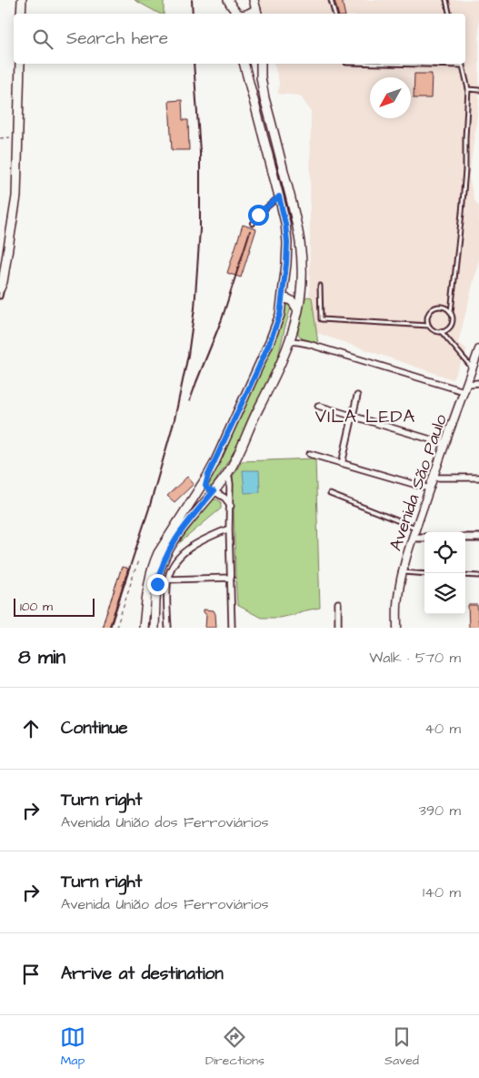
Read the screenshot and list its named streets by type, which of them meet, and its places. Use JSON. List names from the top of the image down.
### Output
{
  "streets": {
    "main road": ["Avenida São Paulo"]
  },
  "districts": ["VILA LEDA"],
  "scale_bar": "100 m",
  "north": "bottom left",
  "page": {
    "search": "Search here",
    "scale": "100 m",
    "heading": ["8 min", "Walk · 570 m"],
    "list": [
      ["Continue", "40 m"],
      ["Turn right", "Avenida União dos Ferroviários", "390 m"],
      ["Turn right", "Avenida União dos Ferroviários", "140 m"],
      "Arrive at destination"
    ],
    "nav": ["Map", "Directions", "Saved"]
  }
}
